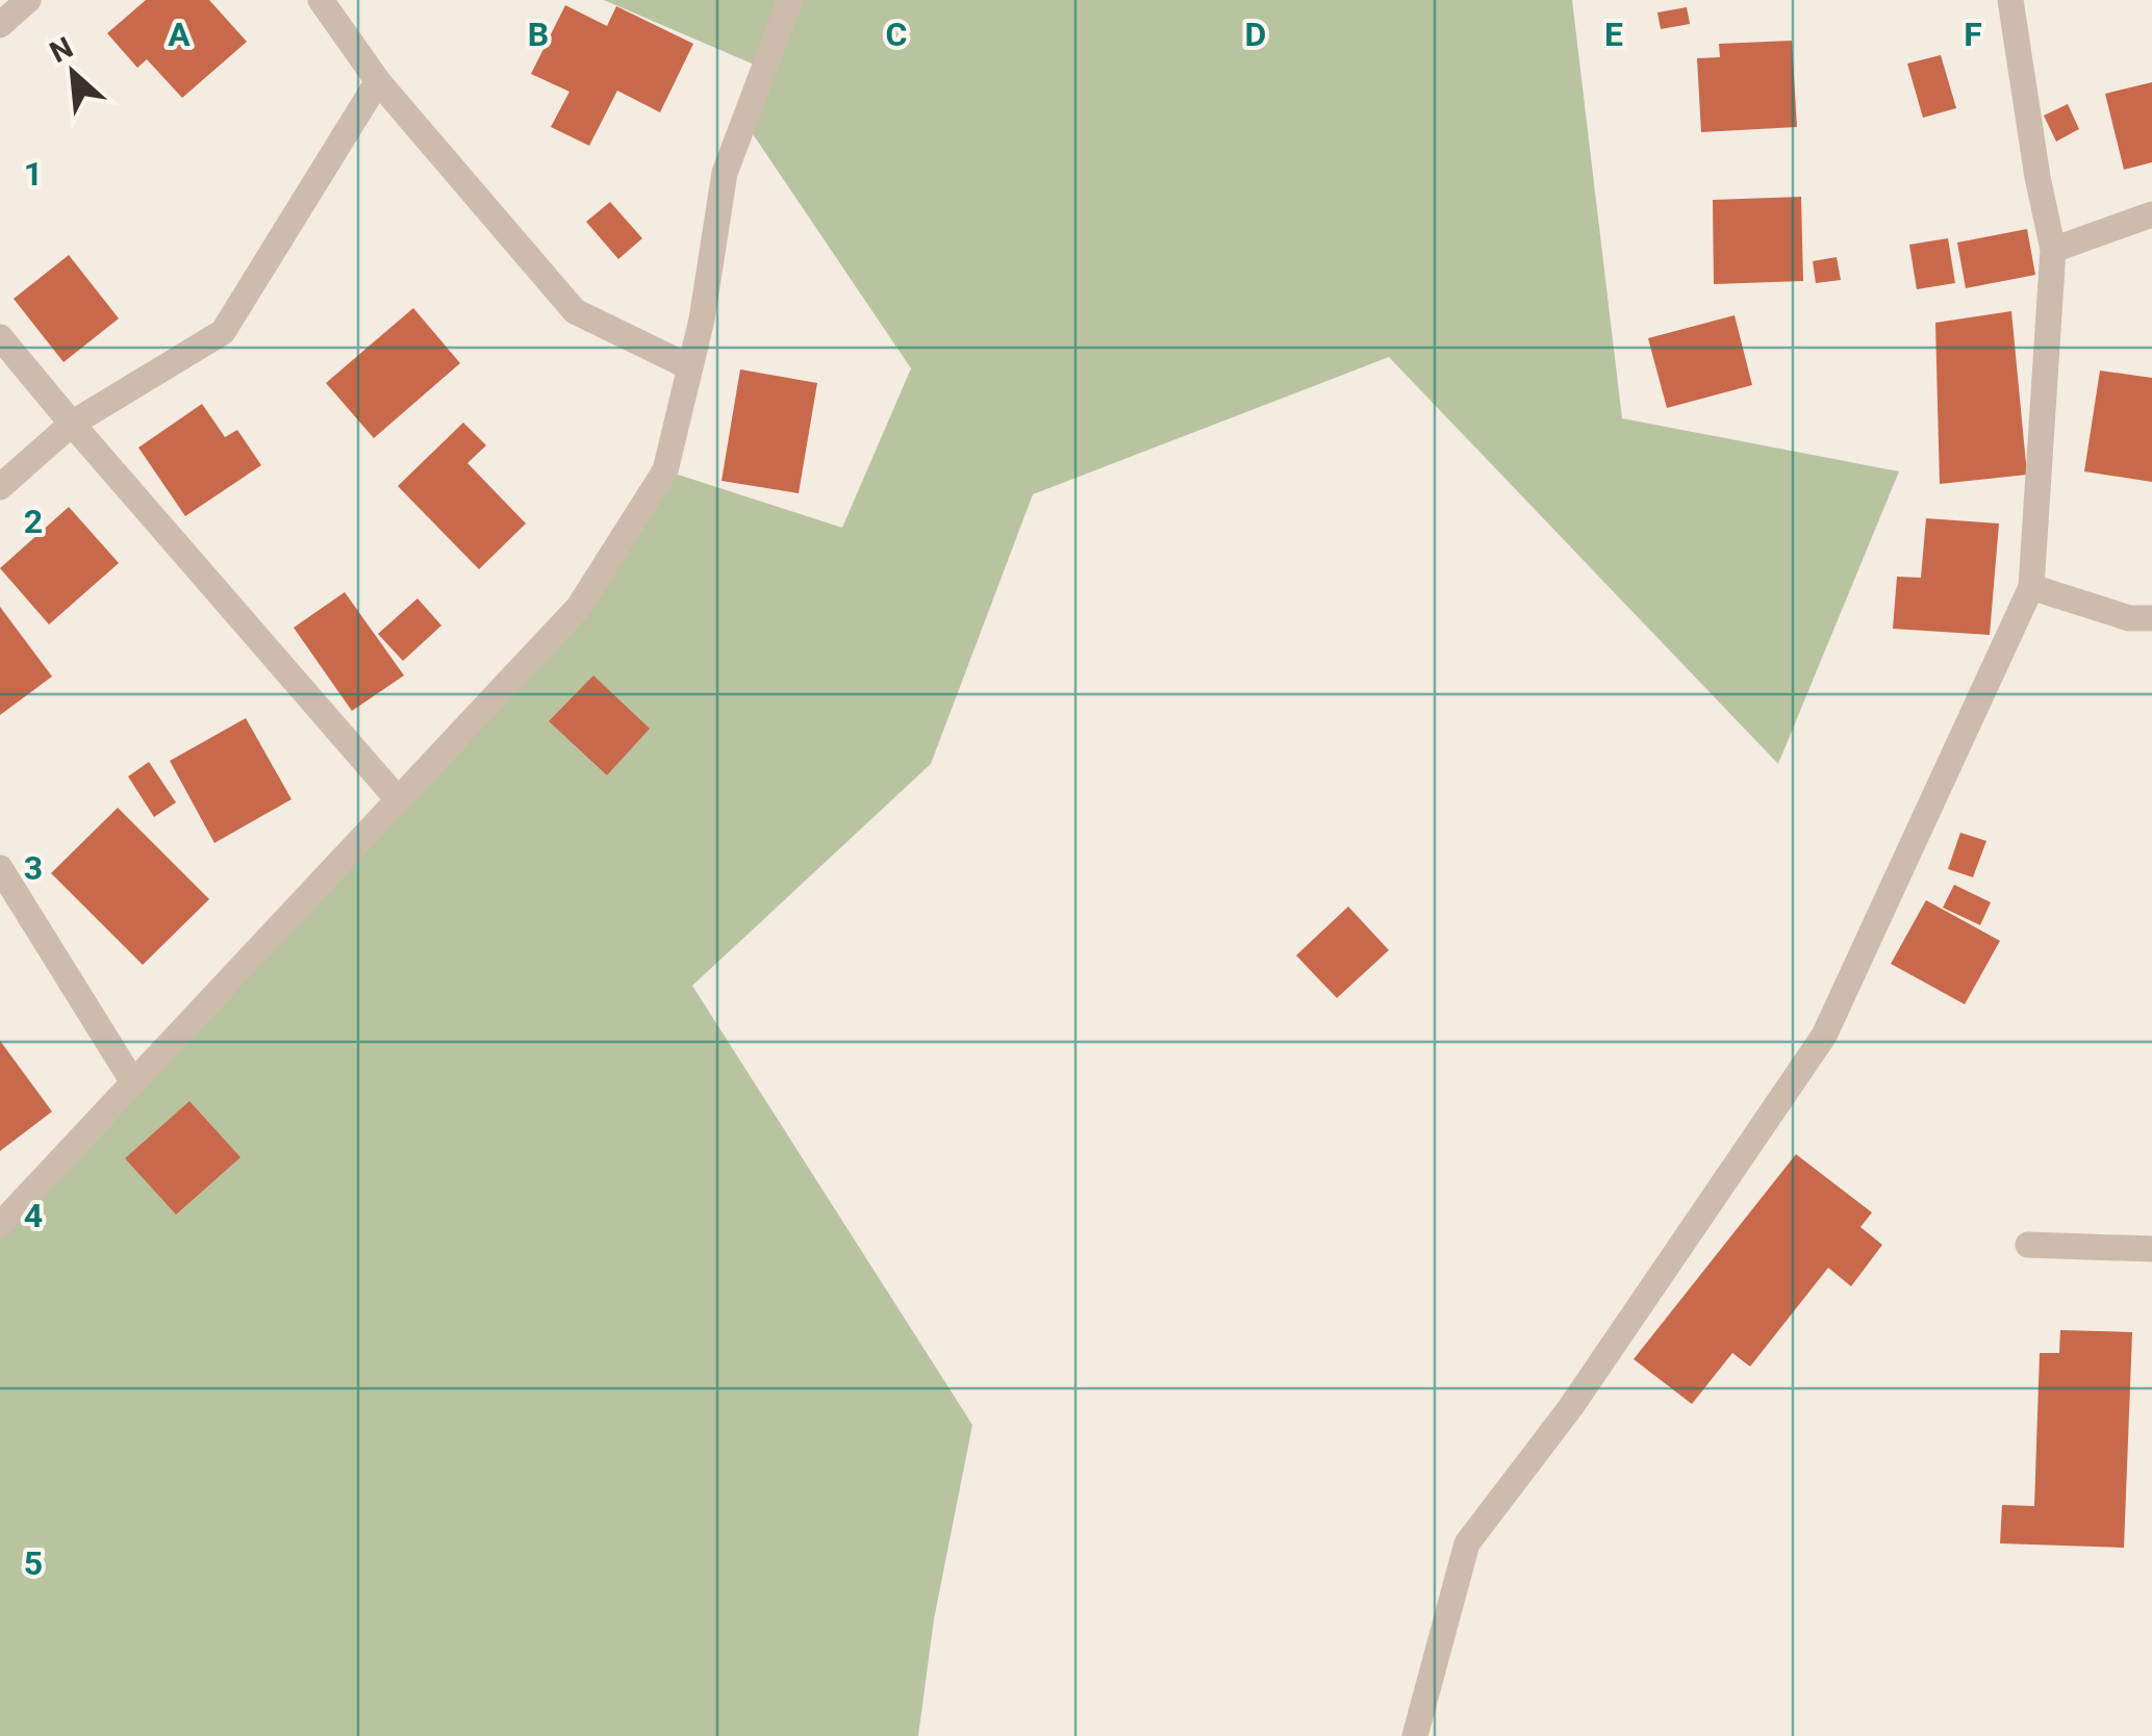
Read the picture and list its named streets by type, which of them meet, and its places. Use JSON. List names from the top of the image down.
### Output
{
  "north": "top left",
  "grid": {
    "columns": [
      "A",
      "B",
      "C",
      "D",
      "E",
      "F"
    ],
    "rows": [
      "1",
      "2",
      "3",
      "4",
      "5"
    ]
  }
}
